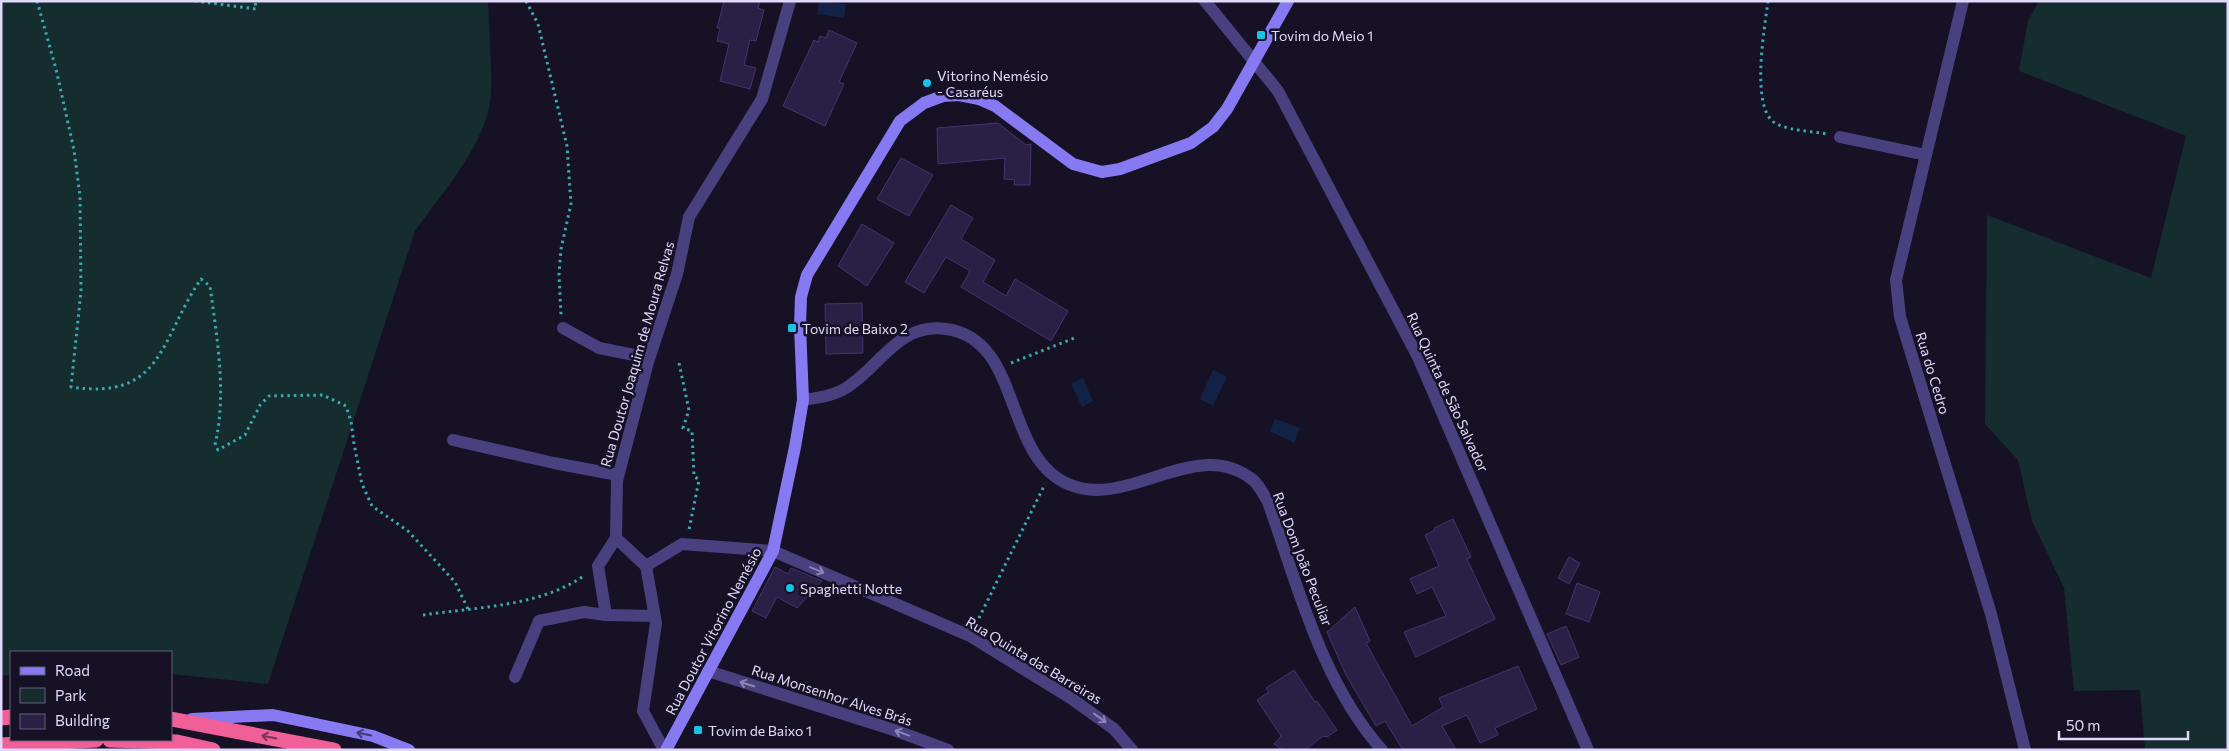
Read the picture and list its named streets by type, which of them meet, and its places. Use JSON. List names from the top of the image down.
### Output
{
  "streets": {
    "street": [
      "Rua Doutor Joaquim de Moura Relvas",
      "Rua do Cedro",
      "Rua Quinta de São Salvador",
      "Rua Dom João Peculiar",
      "Rua Doutor Vitorino Nemésio",
      "Rua Quinta das Barreiras",
      "Rua Monsenhor Alves Brás"
    ]
  },
  "crossings": [
    ["Rua Quinta de São Salvador", "Rua Doutor Vitorino Nemésio"],
    ["Rua Dom João Peculiar", "Rua Doutor Vitorino Nemésio"],
    ["Rua Doutor Vitorino Nemésio", "Rua Quinta das Barreiras"],
    ["Rua Doutor Vitorino Nemésio", "Rua Monsenhor Alves Brás"]
  ],
  "one_way": ["Rua Quinta das Barreiras", "Rua Monsenhor Alves Brás"],
  "places": {
    "transit": ["Tovim do Meio 1", "Tovim de Baixo 2", "Tovim de Baixo 1"],
    "other": ["Vitorino Nemésio - Casaréus", "Spaghetti Notte"]
  },
  "legend": ["Road", "Park", "Building"],
  "scale_bar": "50 m"
}
